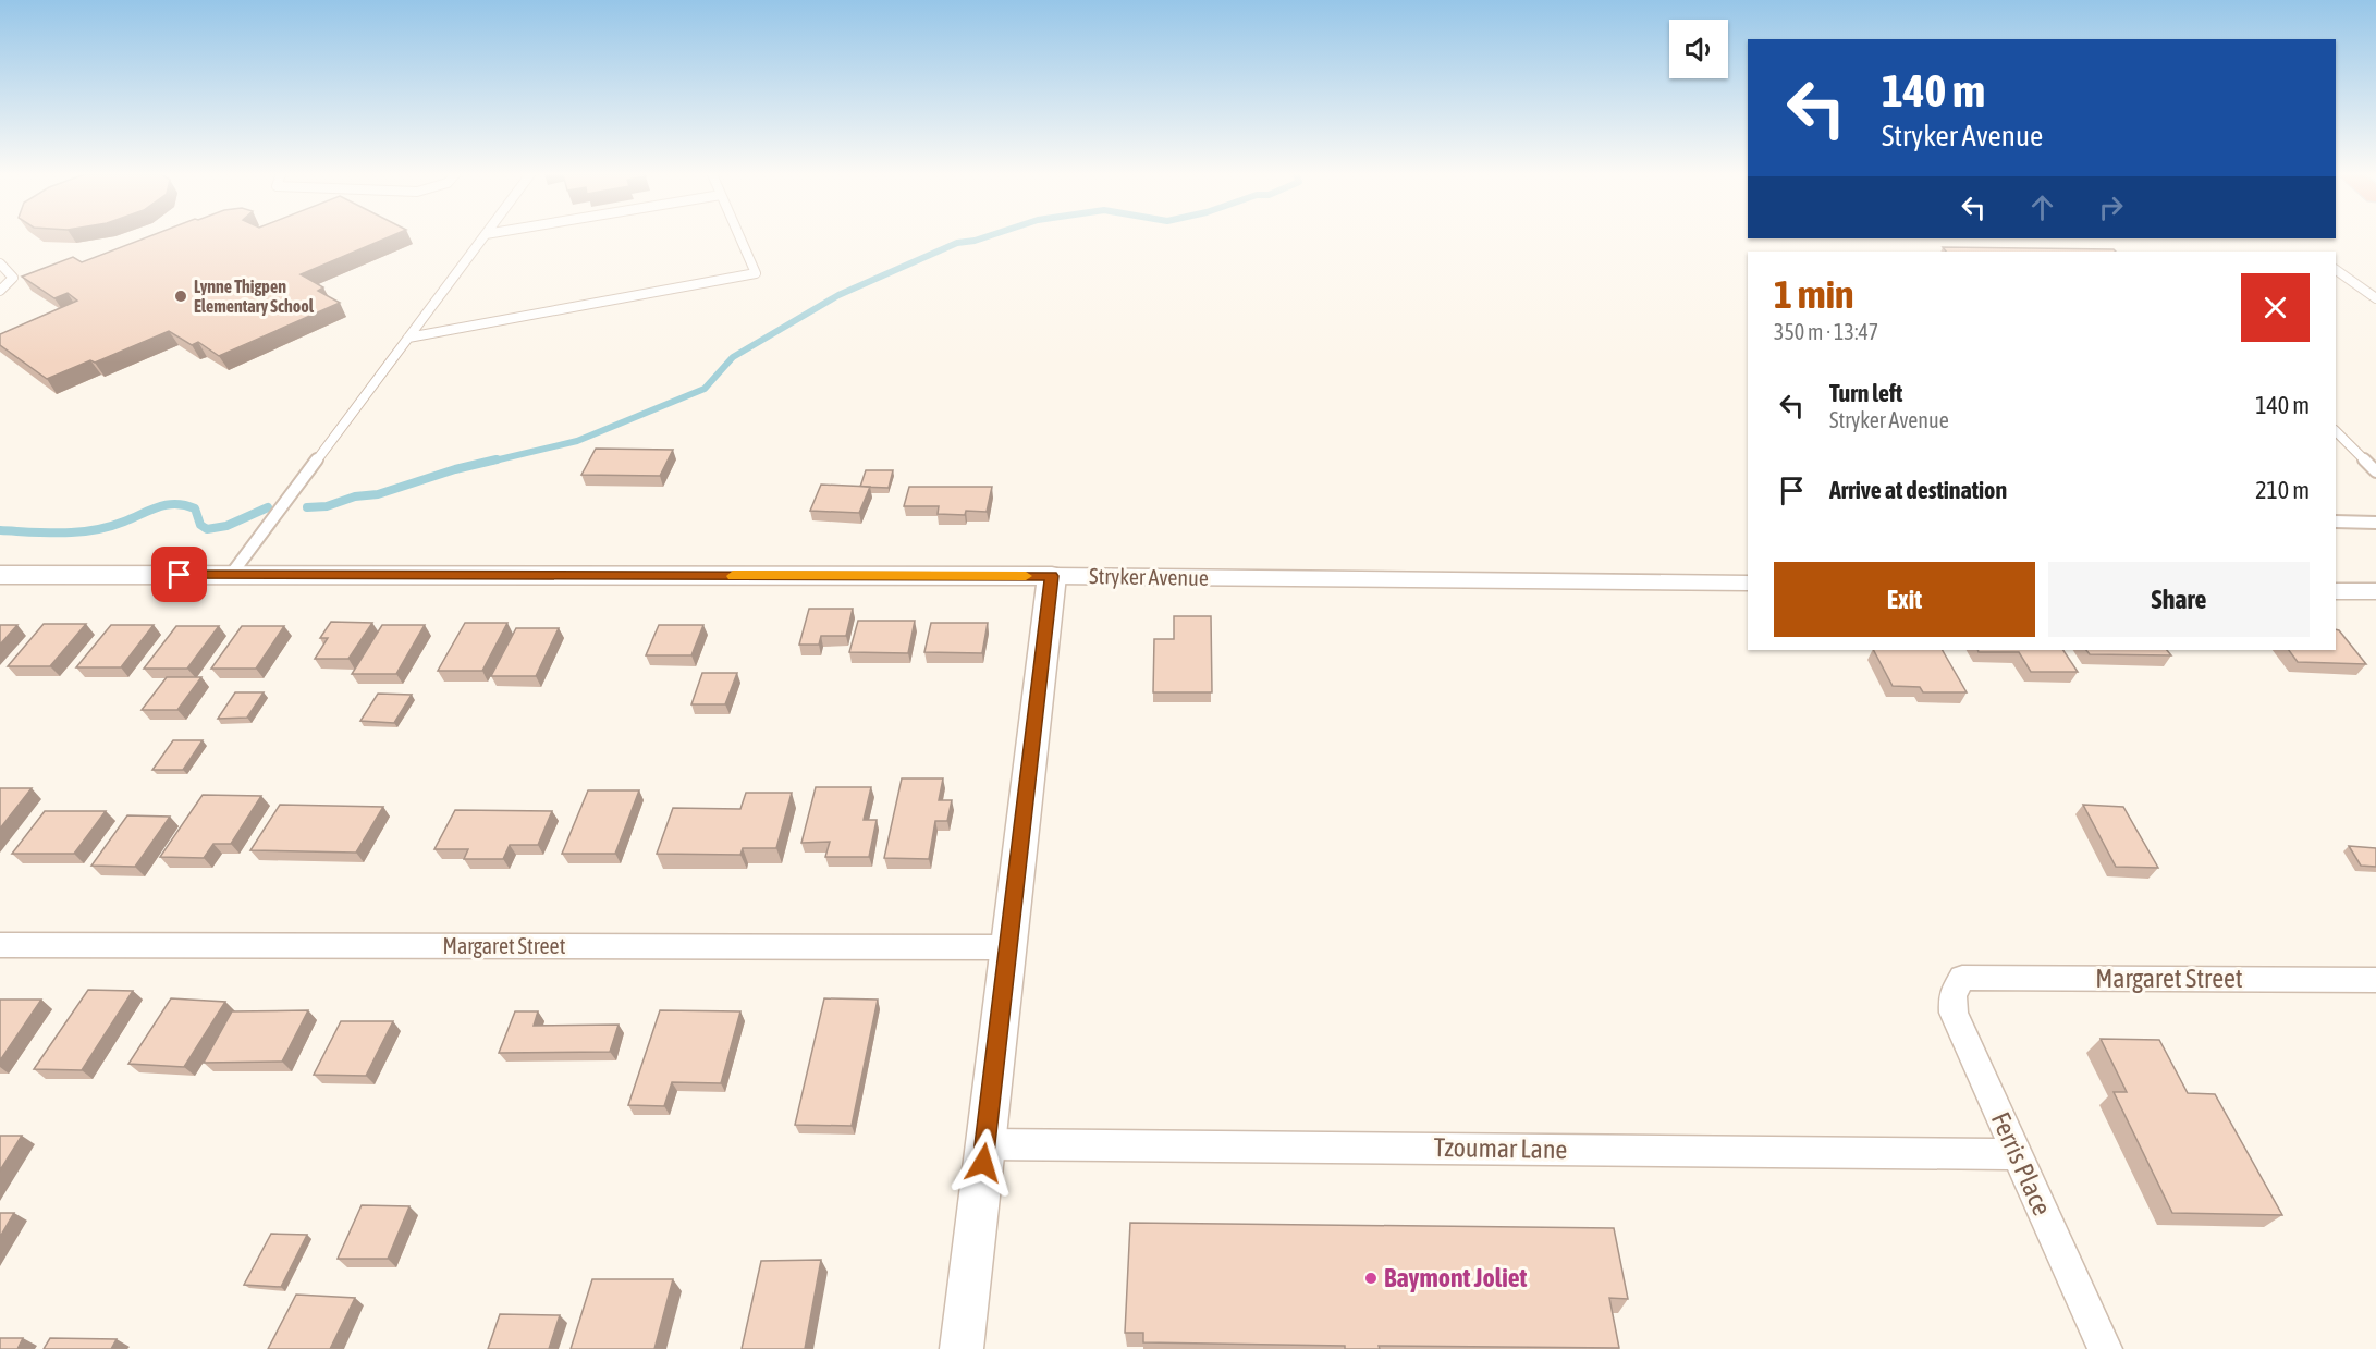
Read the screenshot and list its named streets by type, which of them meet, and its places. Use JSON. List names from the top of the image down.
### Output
{
  "streets": {
    "street": [
      "Stryker Avenue",
      "Margaret Street",
      "Tzoumar Lane",
      "Ferris Place"
    ]
  },
  "crossings": [
    ["Margaret Street", "Ferris Place"],
    ["Tzoumar Lane", "Ferris Place"]
  ],
  "places": ["Lynne Thigpen Elementary School", "Baymont Joliet"],
  "page": {
    "turn": ["140 m", "Stryker Avenue"],
    "heading": ["1 min", "350 m · 13:47"],
    "list": [
      {
        "name": "Turn left",
        "note": "Stryker Avenue",
        "value": "140 m"
      },
      {
        "name": "Arrive at destination",
        "value": "210 m"
      }
    ],
    "buttons": ["Exit", "Share"]
  }
}
